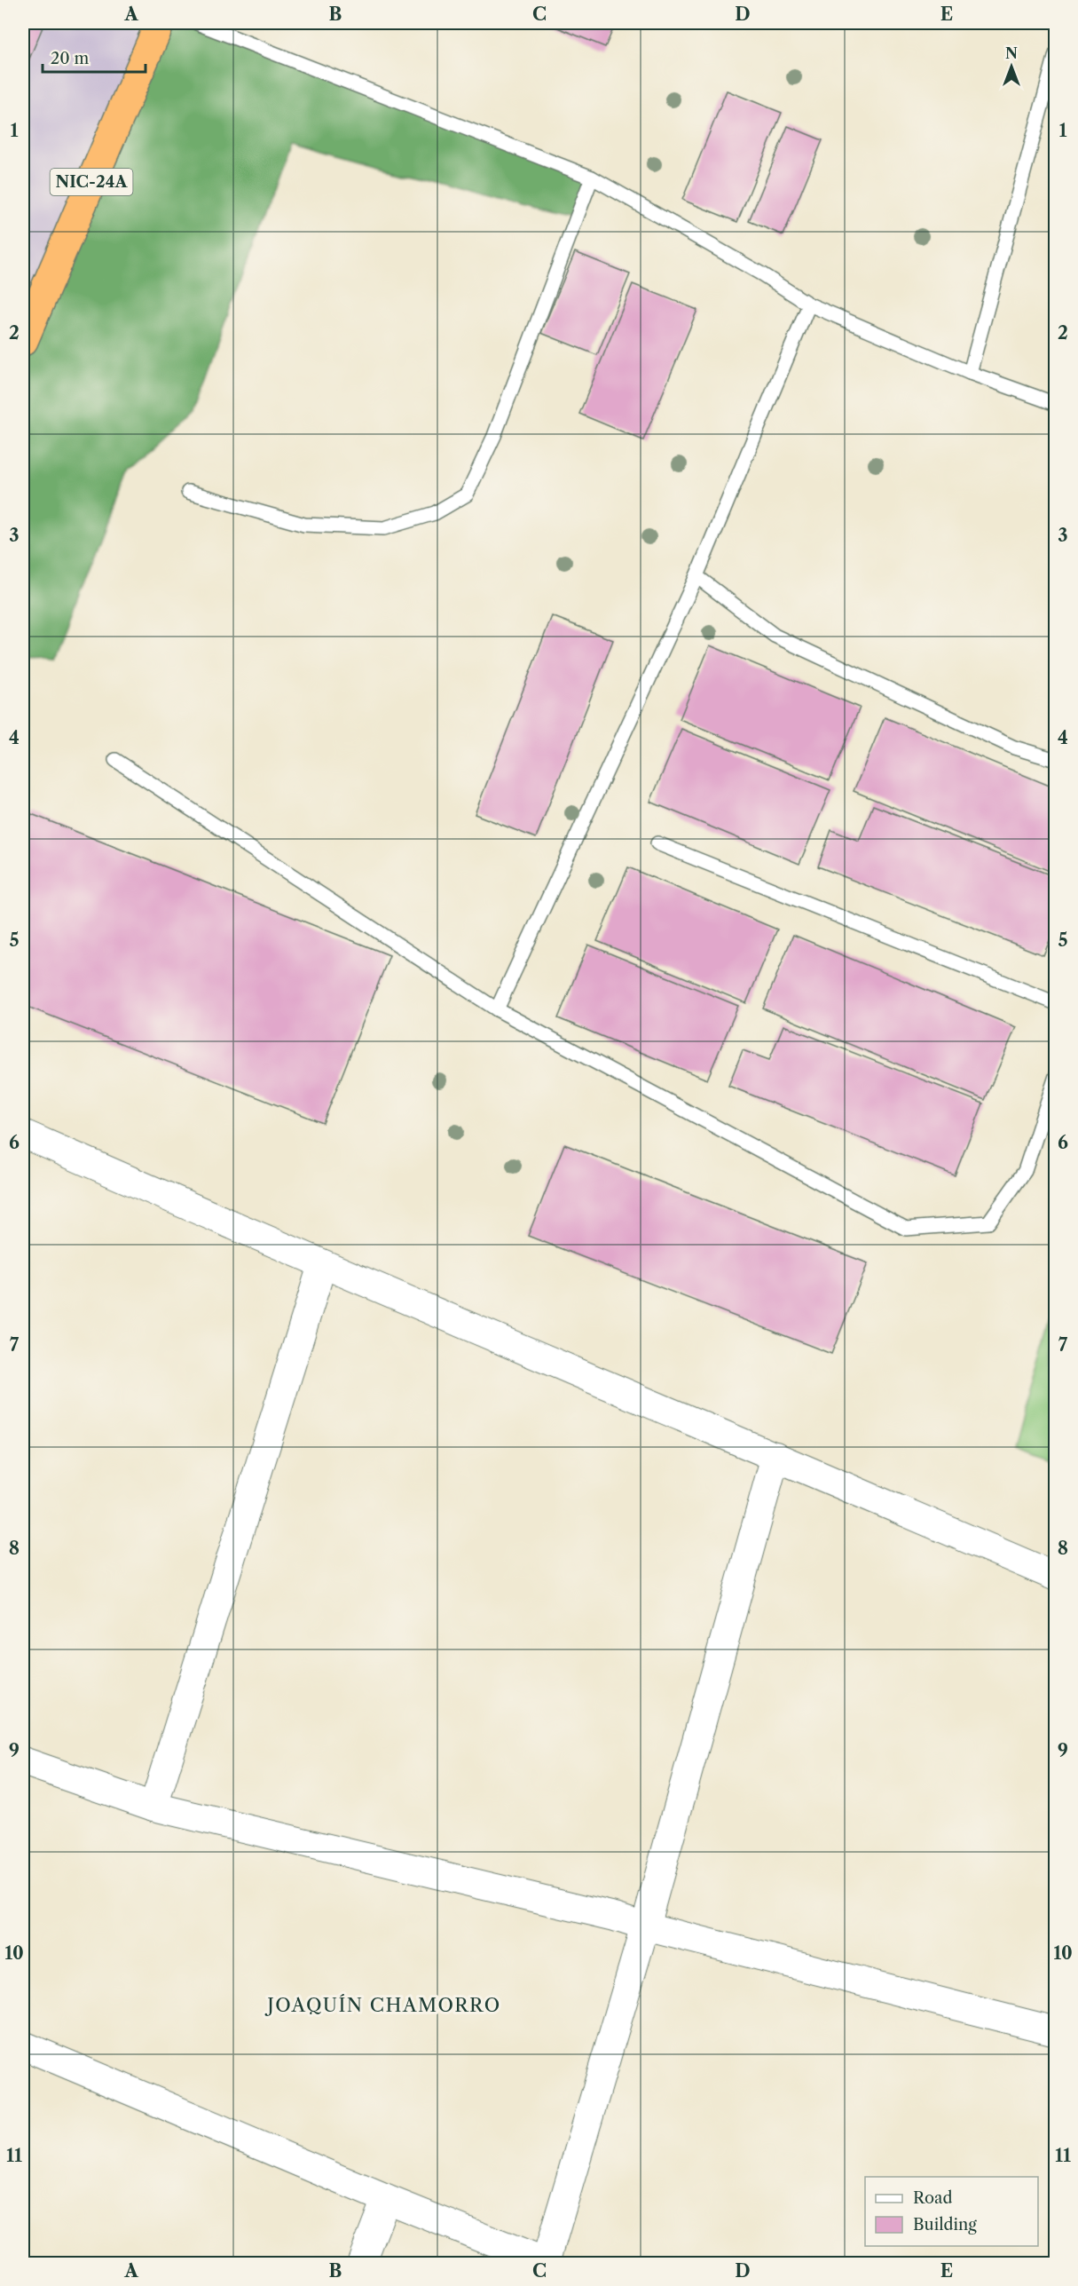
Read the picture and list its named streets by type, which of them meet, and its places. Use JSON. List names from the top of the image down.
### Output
{
  "streets": {
    "highway": ["NIC-24A"]
  },
  "districts": ["JOAQUÍN CHAMORRO"],
  "legend": ["Road", "Building"],
  "scale_bar": "20 m",
  "north": "top",
  "grid": {
    "columns": [
      "A",
      "B",
      "C",
      "D",
      "E"
    ],
    "rows": [
      "1",
      "2",
      "3",
      "4",
      "5",
      "6",
      "7",
      "8",
      "9",
      "10",
      "11"
    ]
  }
}
